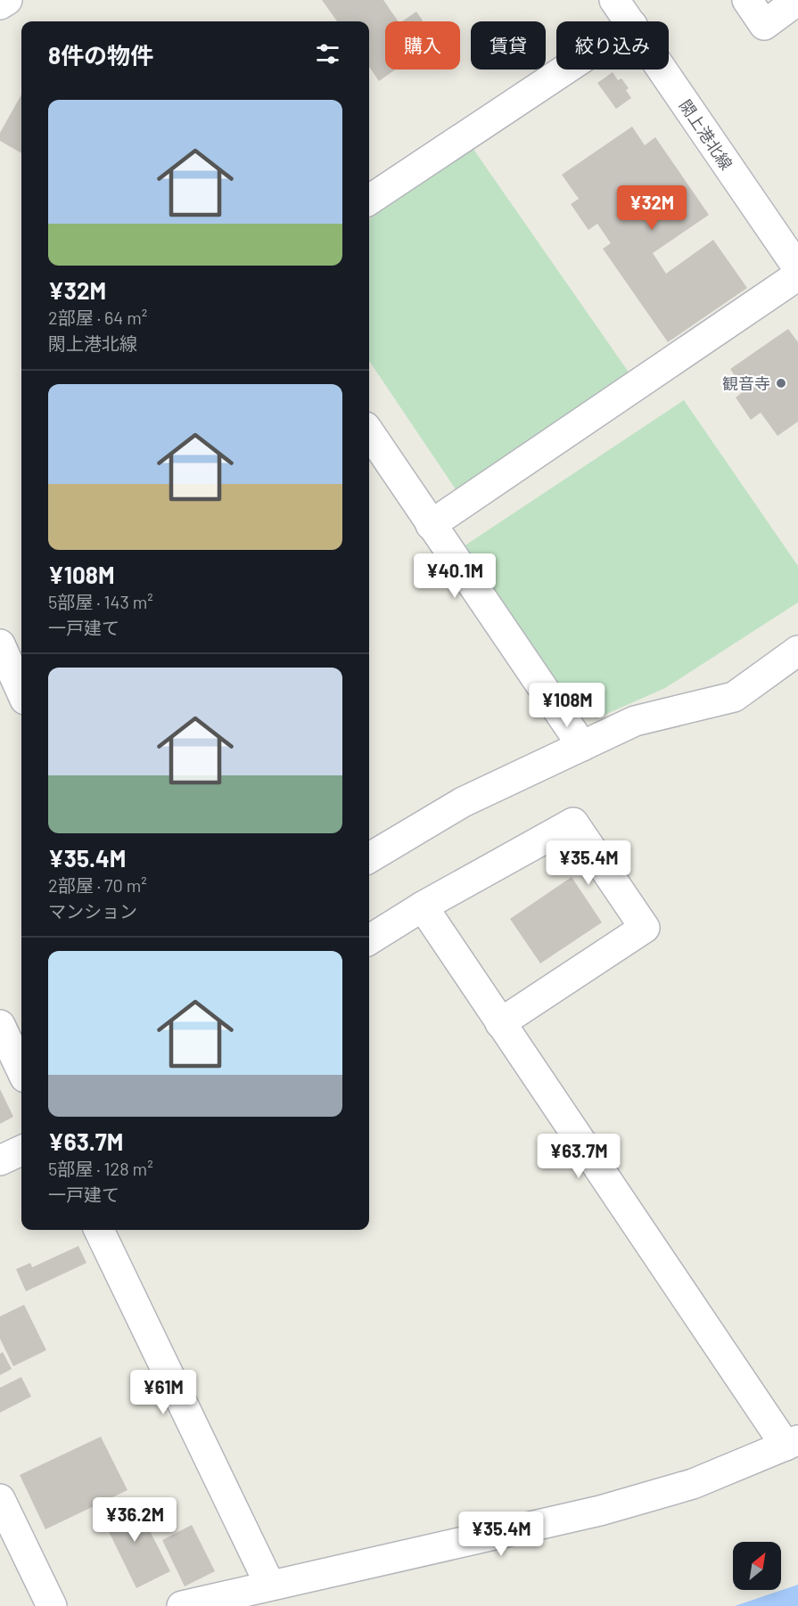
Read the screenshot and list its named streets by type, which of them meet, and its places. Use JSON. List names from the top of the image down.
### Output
{
  "streets": {
    "street": ["閖上港北線"]
  },
  "places": ["観音寺"],
  "north": "top right",
  "page": {
    "chip": ["購入", "賃貸", "絞り込み"],
    "heading": "8件の物件",
    "list": [
      {
        "name": "¥32M",
        "note": "2部屋 · 64 m² · 閖上港北線"
      },
      {
        "name": "¥108M",
        "note": "5部屋 · 143 m² · 一戸建て"
      },
      {
        "name": "¥35.4M",
        "note": "2部屋 · 70 m² · マンション"
      },
      {
        "name": "¥63.7M",
        "note": "5部屋 · 128 m² · 一戸建て"
      }
    ],
    "price": [
      "¥32M",
      "¥40.1M",
      "¥108M",
      "¥35.4M",
      "¥63.7M",
      "¥61M",
      "¥36.2M",
      "¥35.4M"
    ]
  }
}
